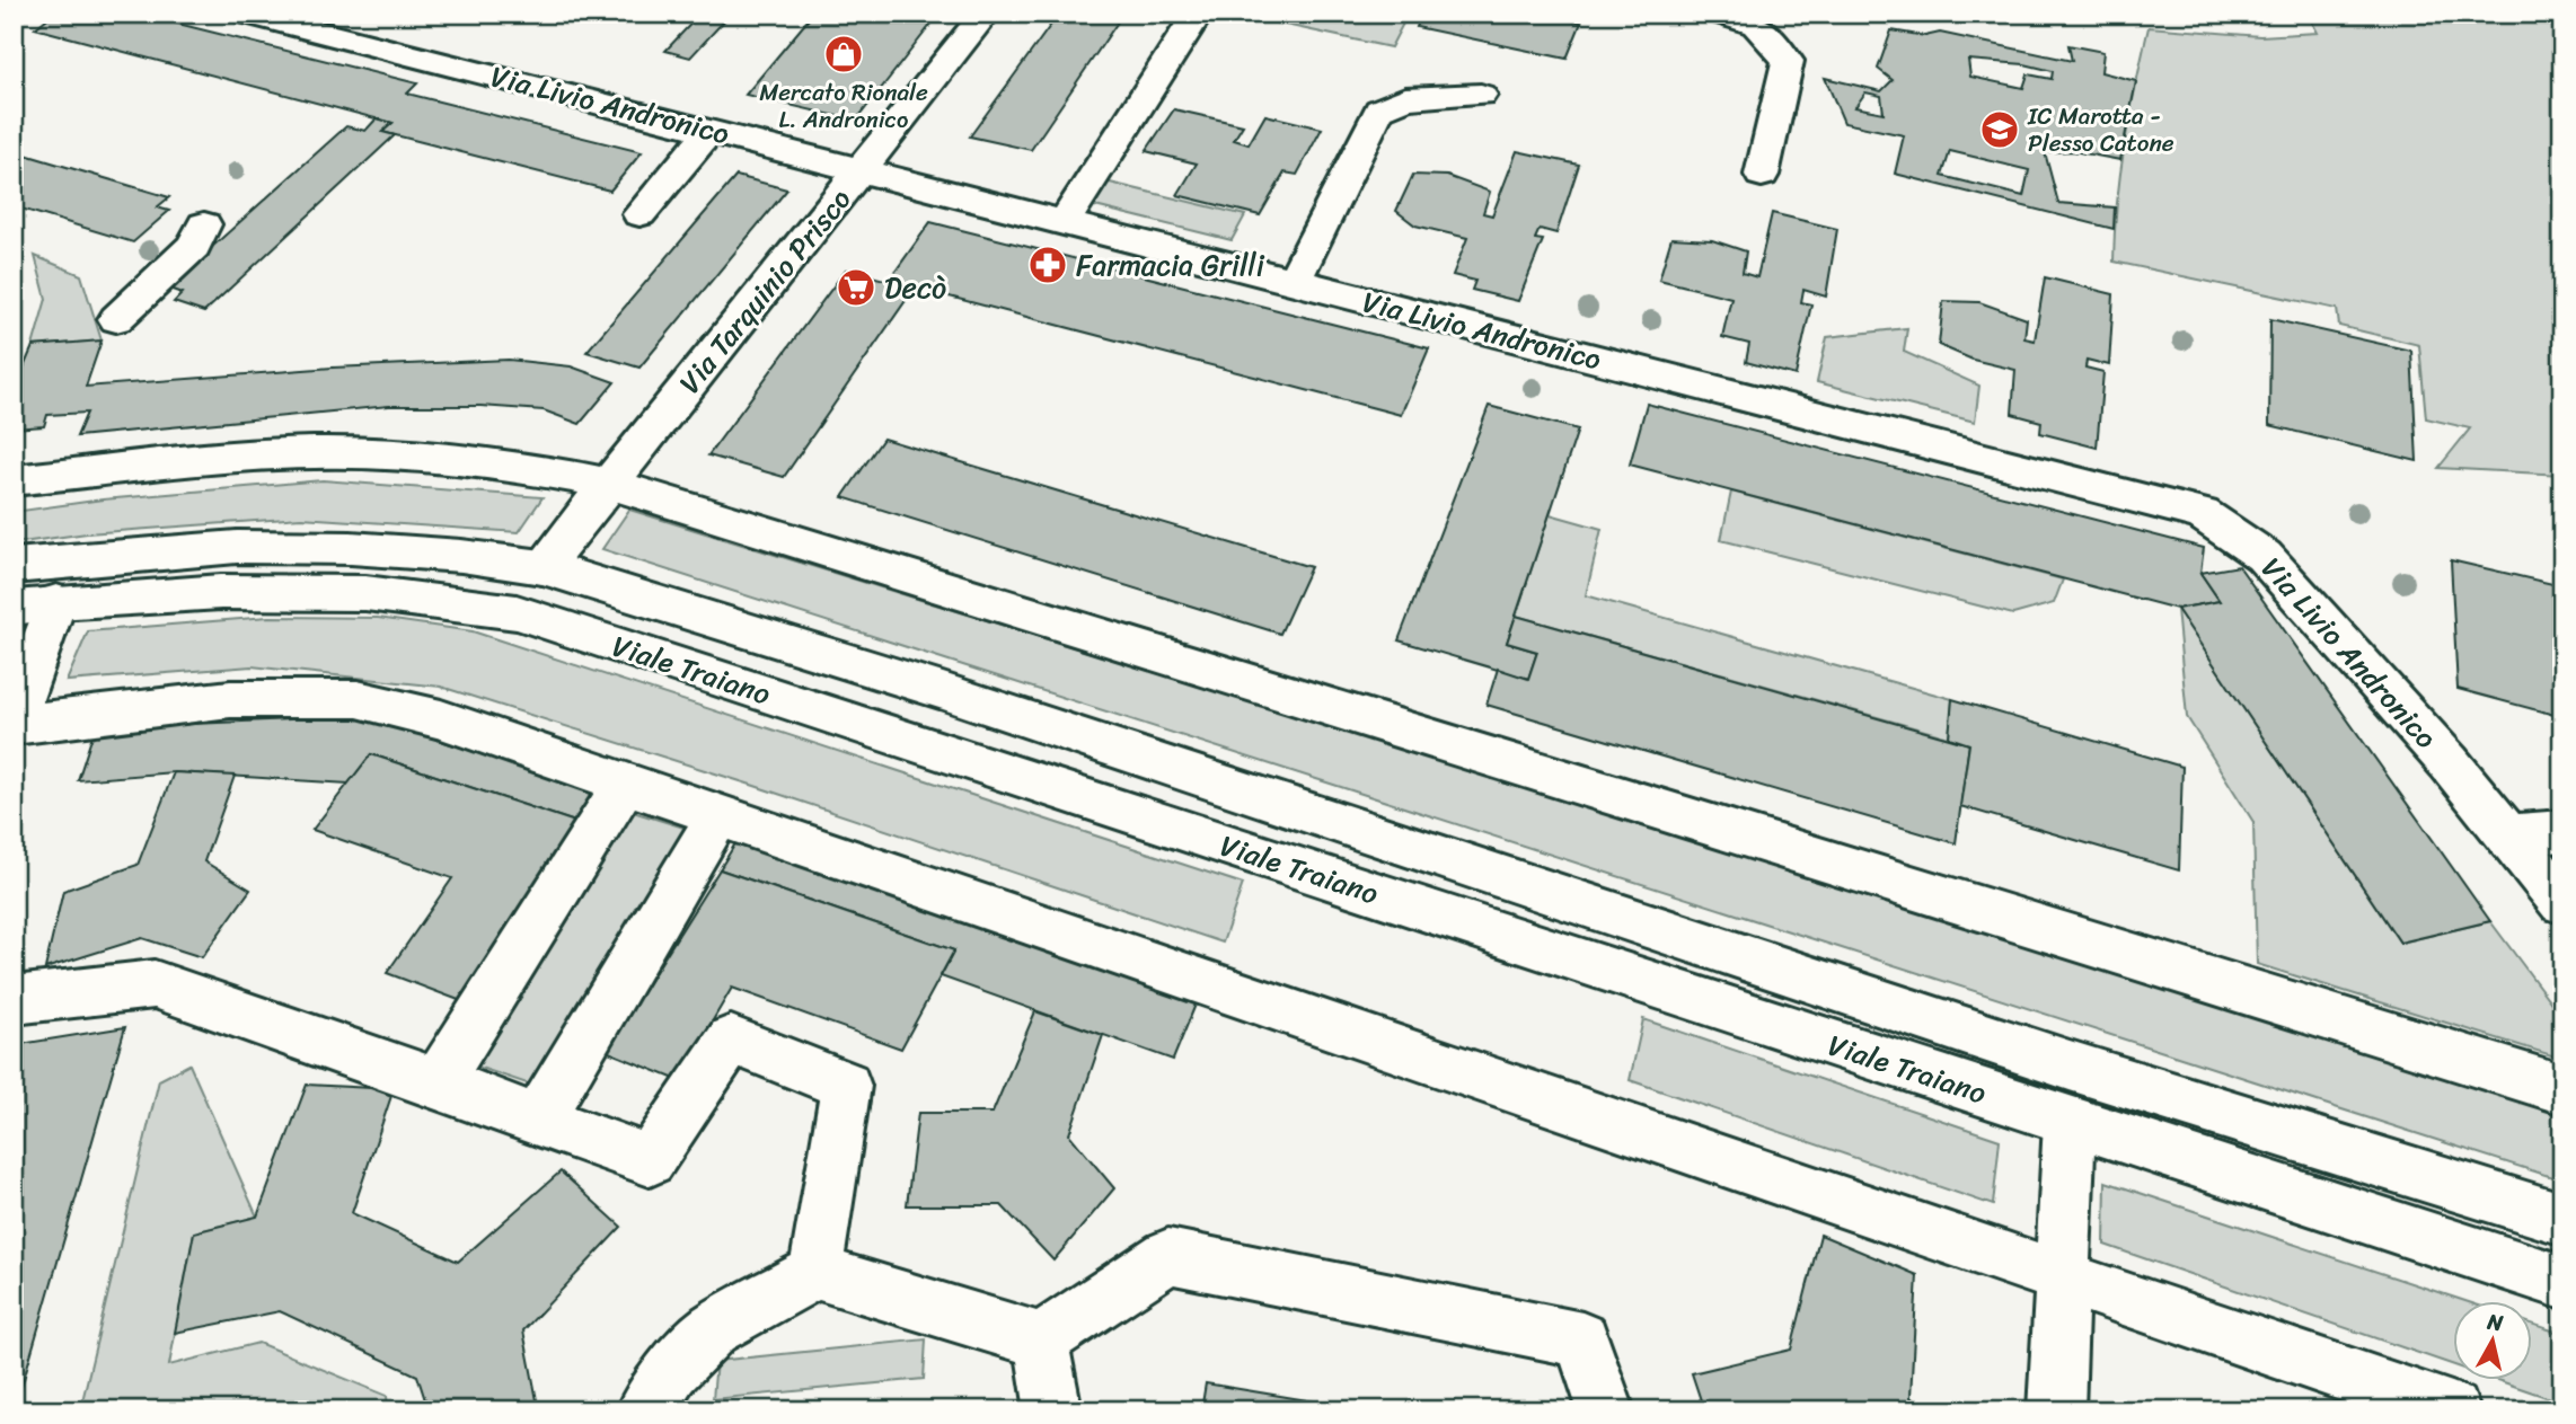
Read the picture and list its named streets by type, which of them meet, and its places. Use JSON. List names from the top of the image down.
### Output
{
  "streets": {
    "street": ["Via Livio Andronico", "Via Tarquinio Prisco", "Viale Traiano"]
  },
  "crossings": [
    ["Via Livio Andronico", "Via Tarquinio Prisco"],
    ["Via Tarquinio Prisco", "Viale Traiano"]
  ],
  "places": {
    "shop": ["Mercato Rionale L. Andronico"],
    "school or university": ["IC Marotta - Plesso Catone"],
    "pharmacy": ["Farmacia Grilli"],
    "supermarket": ["Decò"]
  },
  "north": "top"
}
